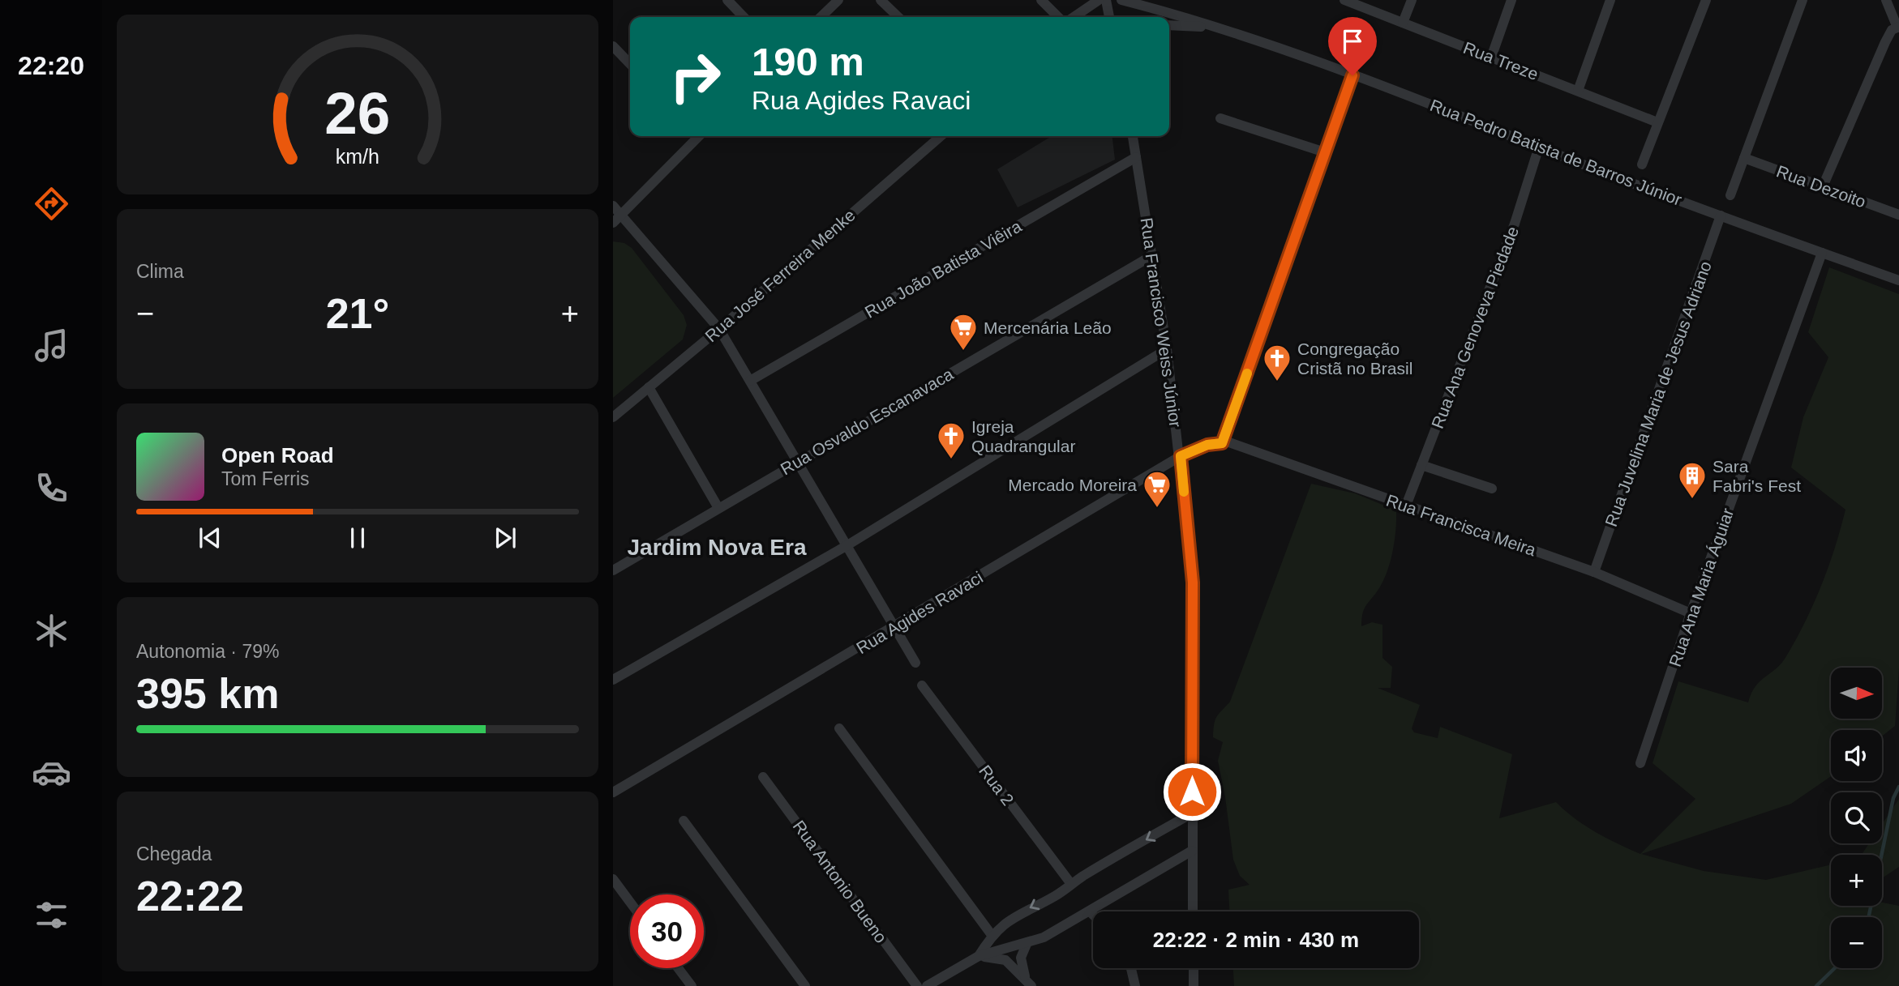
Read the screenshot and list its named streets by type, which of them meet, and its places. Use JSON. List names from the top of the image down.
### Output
{
  "streets": {
    "street": [
      "Rua Treze",
      "Rua Pedro Batista de Barros Júnior",
      "Rua Dezoito",
      "Rua João Batista Viêira",
      "Rua José Ferreira Menke",
      "Rua Francisco Weiss Júnior",
      "Rua Ana Genoveva Piedade",
      "Rua Juvelina Maria de Jesus Adriano",
      "Rua Osvaldo Escanavaca",
      "Rua Francisca Meira",
      "Rua Ana Maria Águiar",
      "Rua Agides Ravaci",
      "Rua 2",
      "Rua Antonio Bueno"
    ]
  },
  "crossings": [
    ["Rua Pedro Batista de Barros Júnior", "Rua Ana Genoveva Piedade"],
    ["Rua Pedro Batista de Barros Júnior", "Rua Juvelina Maria de Jesus Adriano"],
    ["Rua Pedro Batista de Barros Júnior", "Rua Ana Maria Águiar"],
    ["Rua João Batista Viêira", "Rua Francisco Weiss Júnior"],
    ["Rua Francisco Weiss Júnior", "Rua Osvaldo Escanavaca"],
    ["Rua Francisco Weiss Júnior", "Rua Agides Ravaci"],
    ["Rua Ana Genoveva Piedade", "Rua Francisca Meira"],
    ["Rua Juvelina Maria de Jesus Adriano", "Rua Francisca Meira"],
    ["Rua Francisca Meira", "Rua Ana Maria Águiar"],
    ["Rua Francisca Meira", "Rua Agides Ravaci"]
  ],
  "districts": ["Jardim Nova Era"],
  "places": {
    "supermarket": ["Mercenária Leão", "Mercado Moreira"],
    "church": ["Congregação Cristã no Brasil", "Igreja Quadrangular"],
    "building": ["Sara Fabri's Fest"]
  },
  "north": "right",
  "page": {
    "tabs": "22:20",
    "turn": ["190 m", "Rua Agides Ravaci"],
    "tile": [
      "Clima",
      ["Autonomia · 79%", "395 km"],
      ["Chegada", "22:22"]
    ],
    "heat": ["−", "21°", "+"],
    "song": ["Open Road", "Tom Ferris"],
    "map_buttons": ["+", "−"],
    "limit": "30",
    "trip": "22:22 · 2 min · 430 m",
    "gauge": ["26", "km/h"]
  }
}
